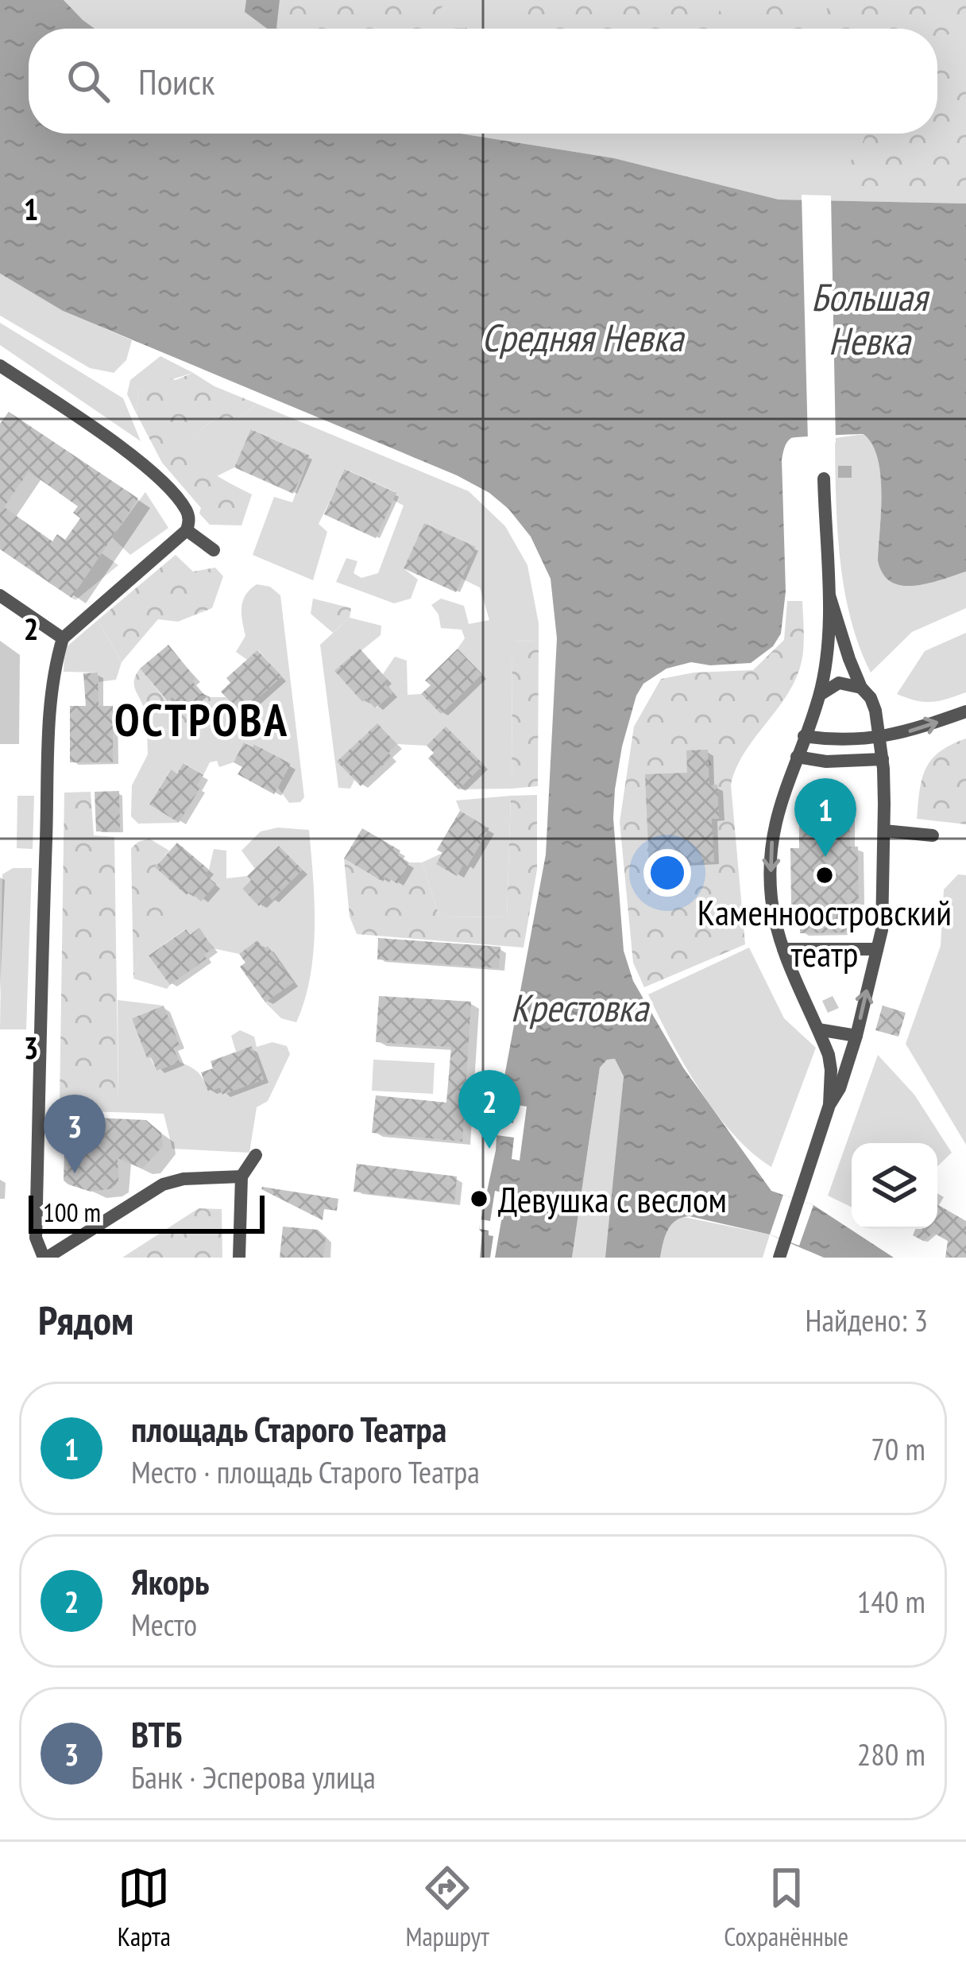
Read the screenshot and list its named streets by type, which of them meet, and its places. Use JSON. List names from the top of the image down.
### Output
{
  "districts": ["ОСТРОВА"],
  "water": ["Большая Невка", "Средняя Невка", "Крестовка"],
  "places": ["Каменноостровский театр", "Девушка с веслом"],
  "scale_bar": "100 m",
  "page": {
    "search": "Поиск",
    "pins": ["1", "2", "3"],
    "scale": "100 m",
    "heading": ["Рядом", "Найдено: 3"],
    "list": [
      {
        "mark": "1",
        "name": "площадь Старого Театра",
        "note": "Место · площадь Старого Театра",
        "value": "70 m"
      },
      {
        "mark": "2",
        "name": "Якорь",
        "note": "Место",
        "value": "140 m"
      },
      {
        "mark": "3",
        "name": "ВТБ",
        "note": "Банк · Эсперова улица",
        "value": "280 m"
      }
    ],
    "nav": ["Карта", "Маршрут", "Сохранённые"]
  },
  "grid": {
    "rows": ["1", "2", "3"]
  }
}
